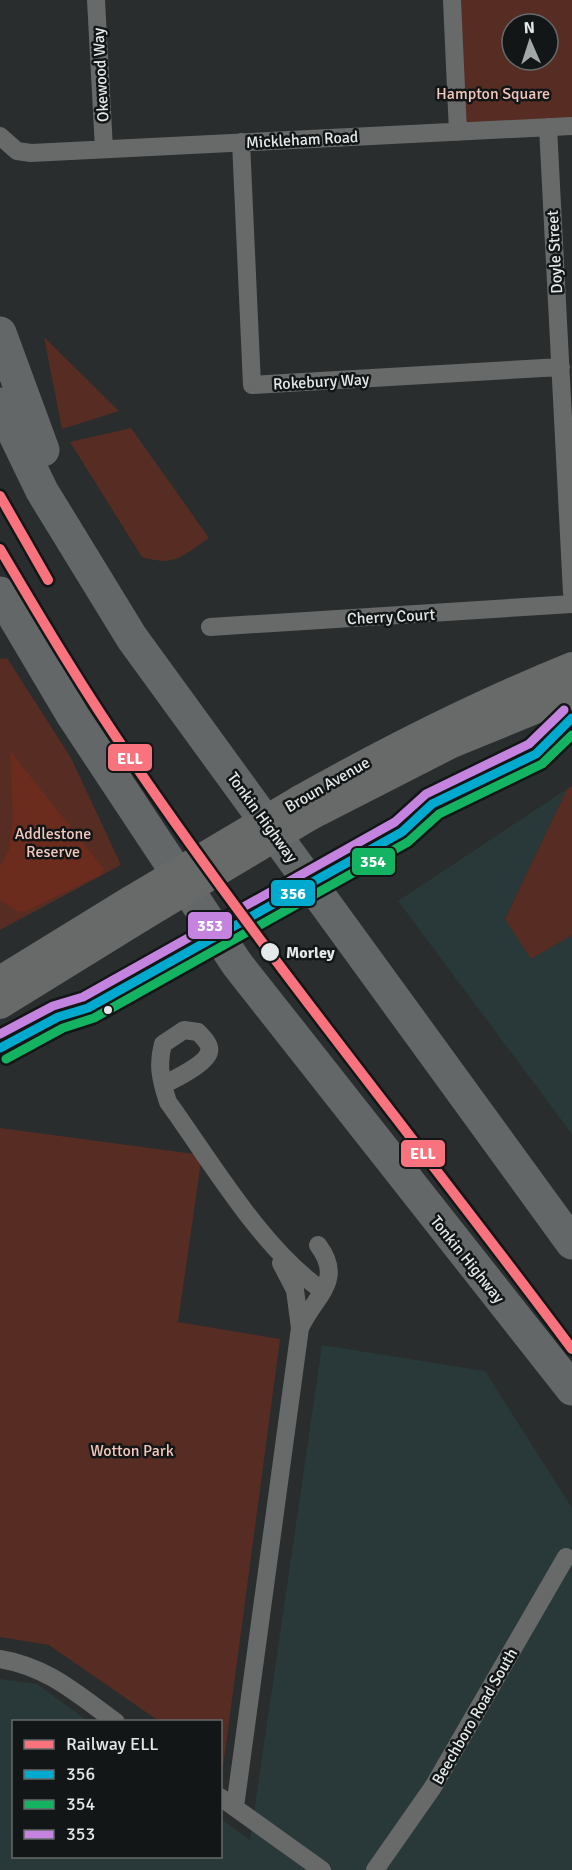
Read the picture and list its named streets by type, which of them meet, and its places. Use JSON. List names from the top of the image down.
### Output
{
  "streets": {
    "highway": ["Tonkin Highway"],
    "main road": ["Broun Avenue"],
    "street": [
      "Okewood Way",
      "Mickleham Road",
      "Doyle Street",
      "Rokebury Way",
      "Cherry Court",
      "Beechboro Road South"
    ]
  },
  "crossings": [
    ["Okewood Way", "Mickleham Road"],
    ["Mickleham Road", "Doyle Street"],
    ["Mickleham Road", "Rokebury Way"],
    ["Doyle Street", "Rokebury Way"]
  ],
  "parks": ["Hampton Square", "Addlestone Reserve", "Wotton Park"],
  "places": ["Morley"],
  "lines": [
    "rail line ELL",
    "transit line 353",
    "transit line 356",
    "transit line 354"
  ],
  "legend": [
    "Railway ELL",
    "356",
    "354",
    "353"
  ],
  "north": "top"
}
